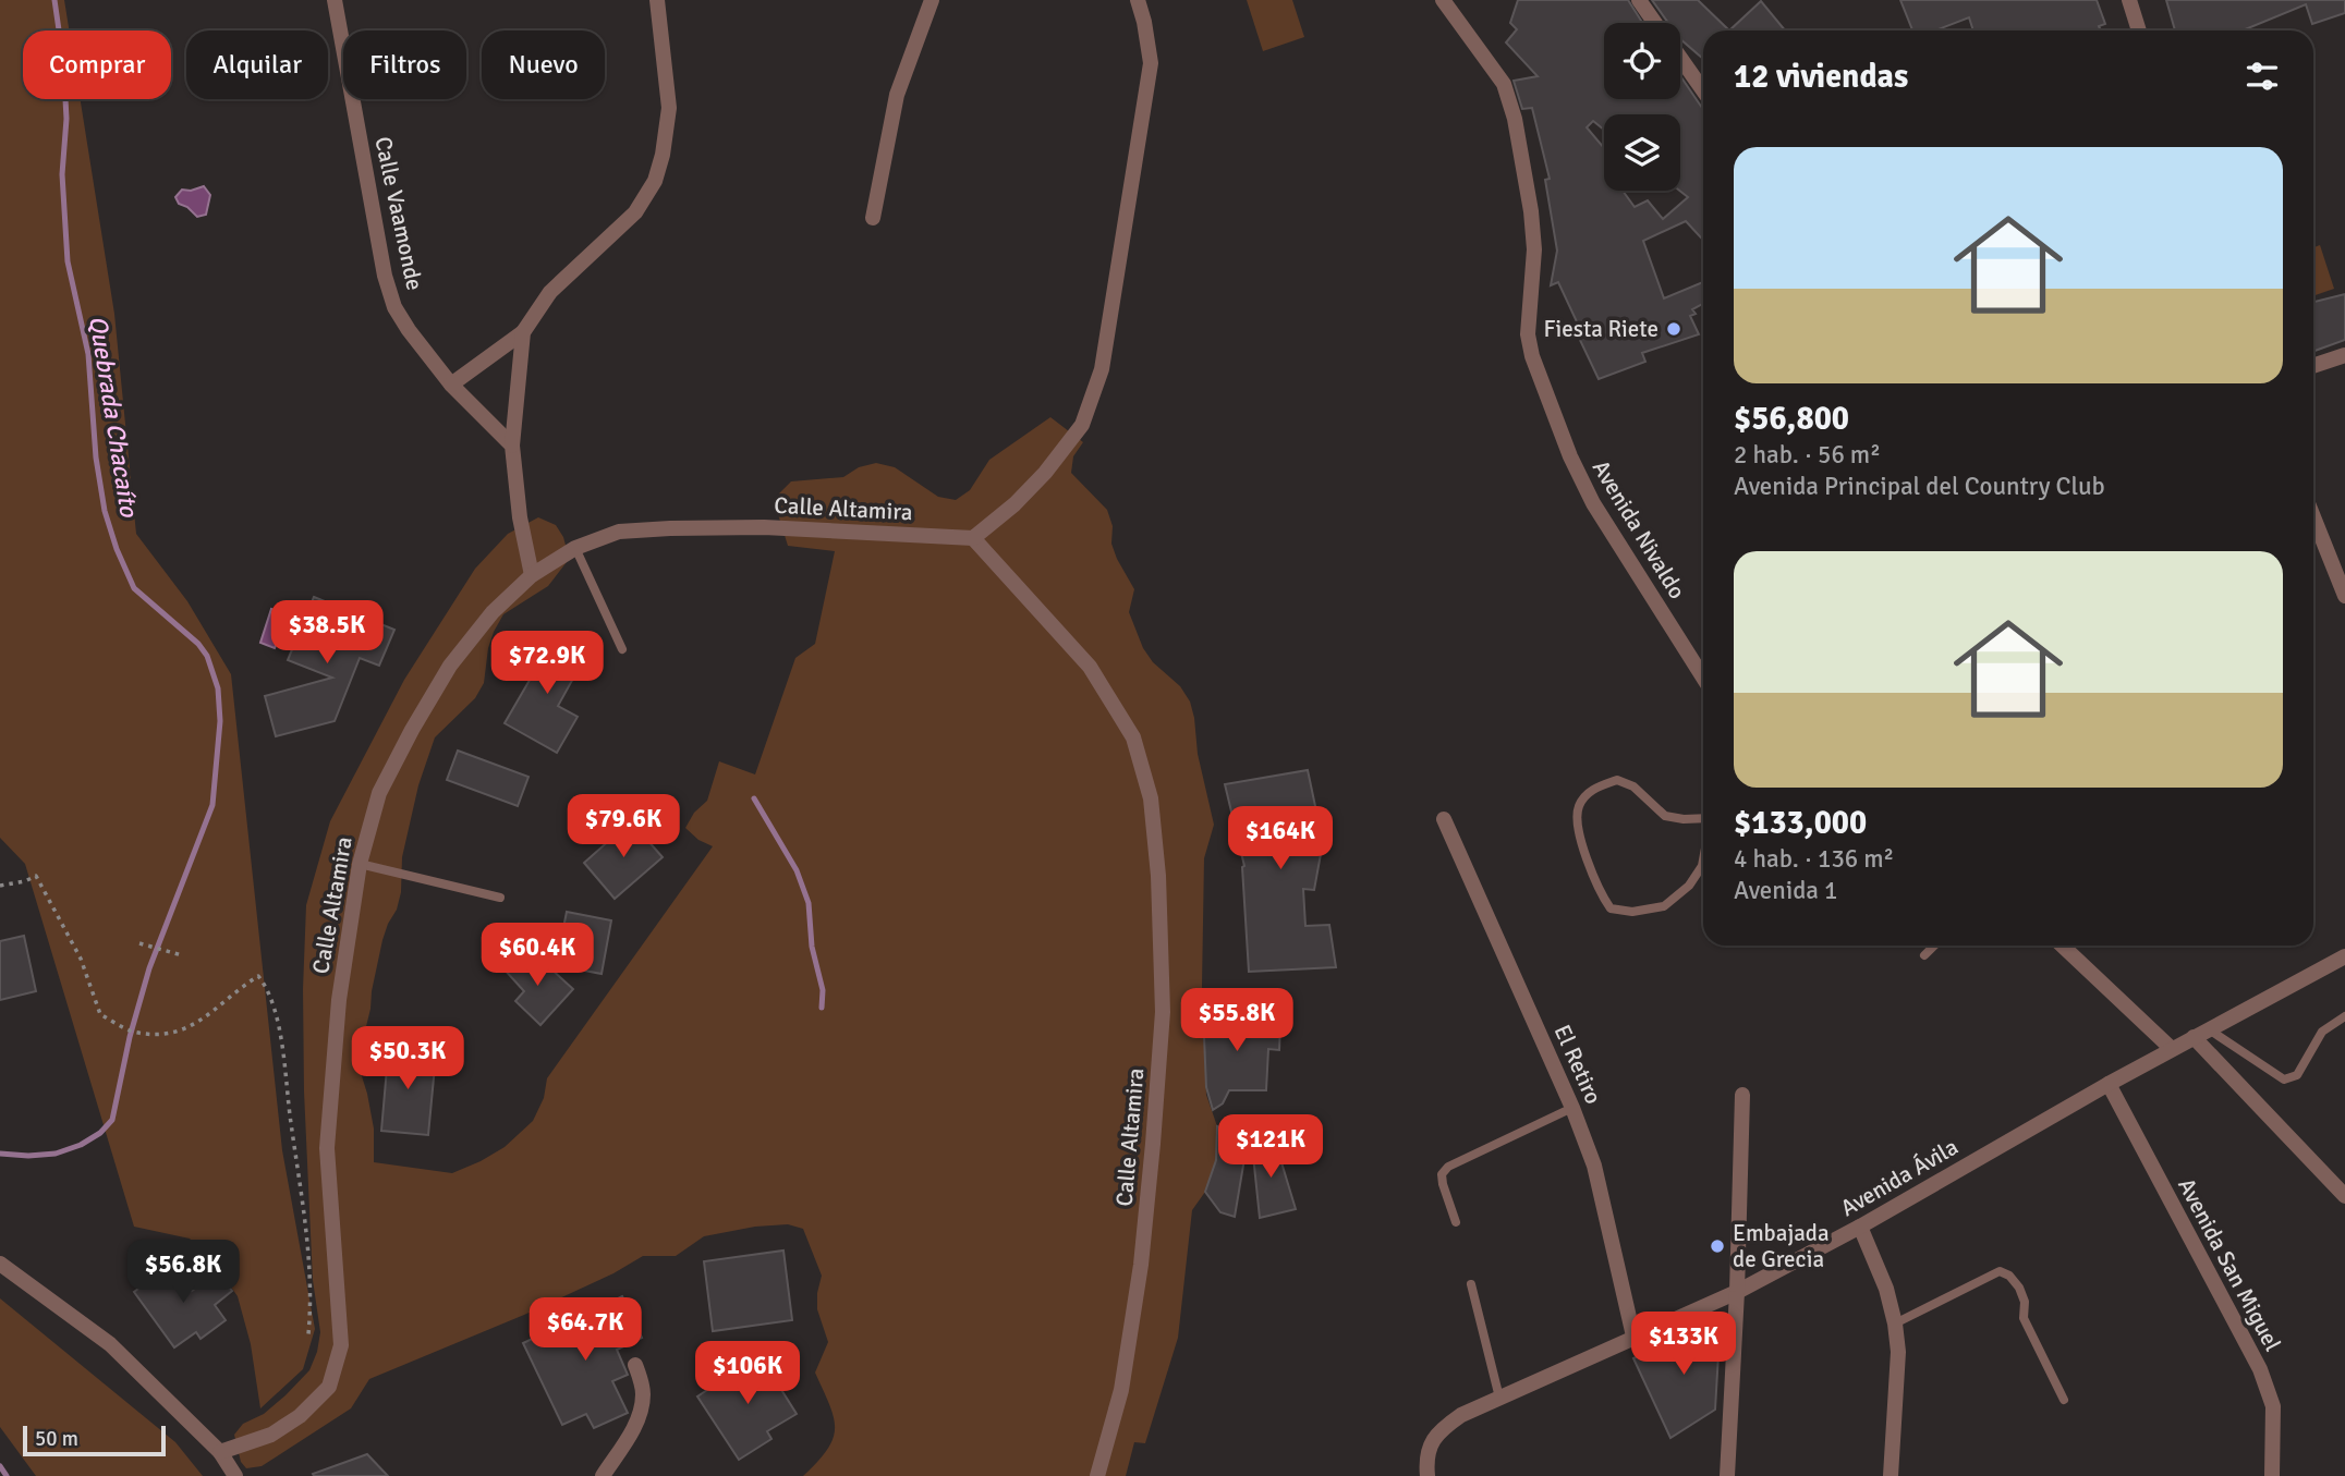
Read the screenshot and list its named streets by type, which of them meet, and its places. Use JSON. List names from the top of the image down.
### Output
{
  "streets": {
    "street": [
      "Calle Vaamonde",
      "Calle Altamira",
      "Avenida Nivaldo",
      "El Retiro",
      "Avenida Ávila",
      "Avenida San Miguel"
    ]
  },
  "crossings": [
    ["El Retiro", "Avenida Ávila"],
    ["Avenida Ávila", "Avenida San Miguel"]
  ],
  "water": ["Quebrada Chacaíto"],
  "places": ["Fiesta Riete", "Embajada de Grecia"],
  "scale_bar": "50 m",
  "page": {
    "chip": [
      "Comprar",
      "Alquilar",
      "Filtros",
      "Nuevo"
    ],
    "heading": "12 viviendas",
    "list": [
      {
        "name": "$56,800",
        "note": "2 hab. · 56 m² · Avenida Principal del Country Club"
      },
      {
        "name": "$133,000",
        "note": "4 hab. · 136 m² · Avenida 1"
      }
    ],
    "price": [
      "$38.5K",
      "$72.9K",
      "$79.6K",
      "$164K",
      "$60.4K",
      "$55.8K",
      "$50.3K",
      "$121K",
      "$56.8K",
      "$64.7K",
      "$133K",
      "$106K"
    ],
    "scale": "50 m"
  }
}
